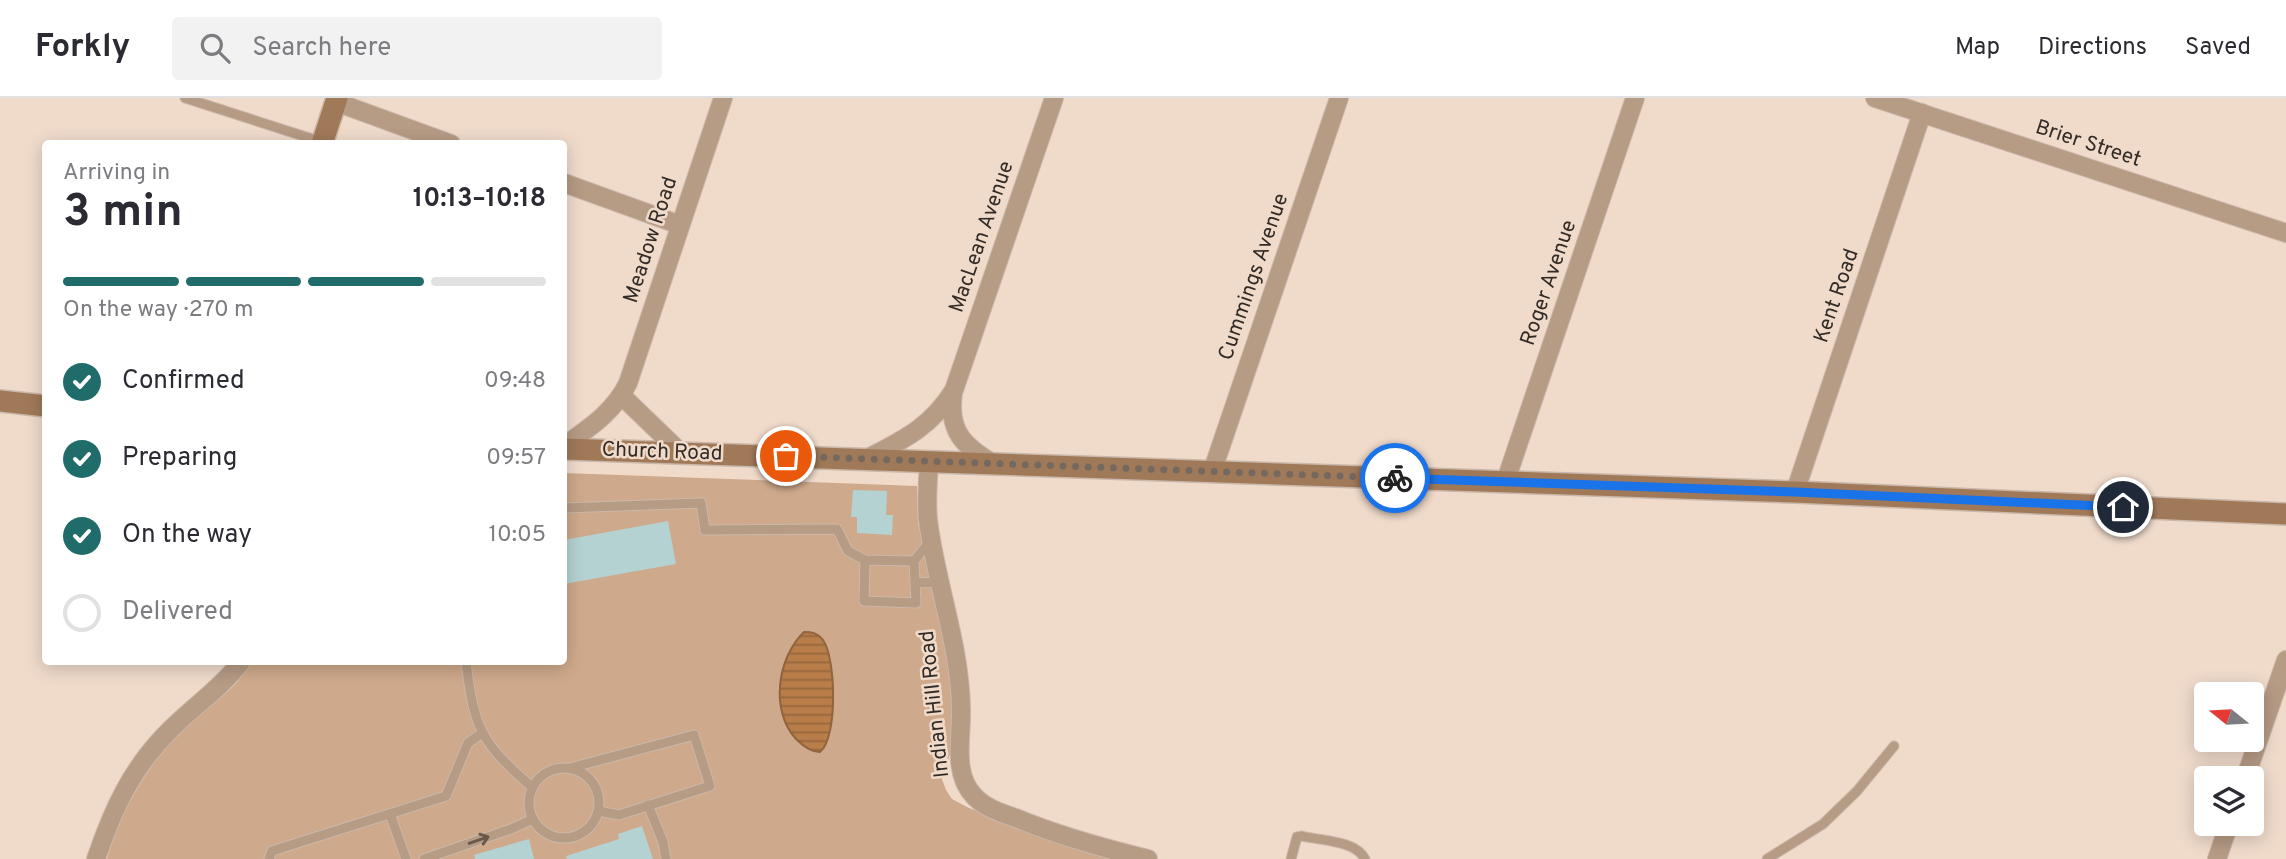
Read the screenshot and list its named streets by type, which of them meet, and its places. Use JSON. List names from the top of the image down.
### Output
{
  "streets": {
    "street": [
      "Brier Street",
      "MacLean Avenue",
      "Meadow Road",
      "Cummings Avenue",
      "Roger Avenue",
      "Kent Road",
      "Church Road",
      "Indian Hill Road"
    ]
  },
  "crossings": [
    ["Brier Street", "Kent Road"],
    ["MacLean Avenue", "Church Road"],
    ["Cummings Avenue", "Church Road"],
    ["Roger Avenue", "Church Road"],
    ["Kent Road", "Church Road"],
    ["Church Road", "Indian Hill Road"]
  ],
  "north": "left",
  "page": {
    "header": "Forkly",
    "search": "Search here",
    "nav": ["Map", "Directions", "Saved"],
    "heading": ["3 min", "Arriving in", "10:13–10:18"],
    "bar": "On the way · 270 m",
    "list": [
      ["Confirmed", "09:48"],
      ["Preparing", "09:57"],
      ["On the way", "10:05"],
      "Delivered"
    ]
  }
}
